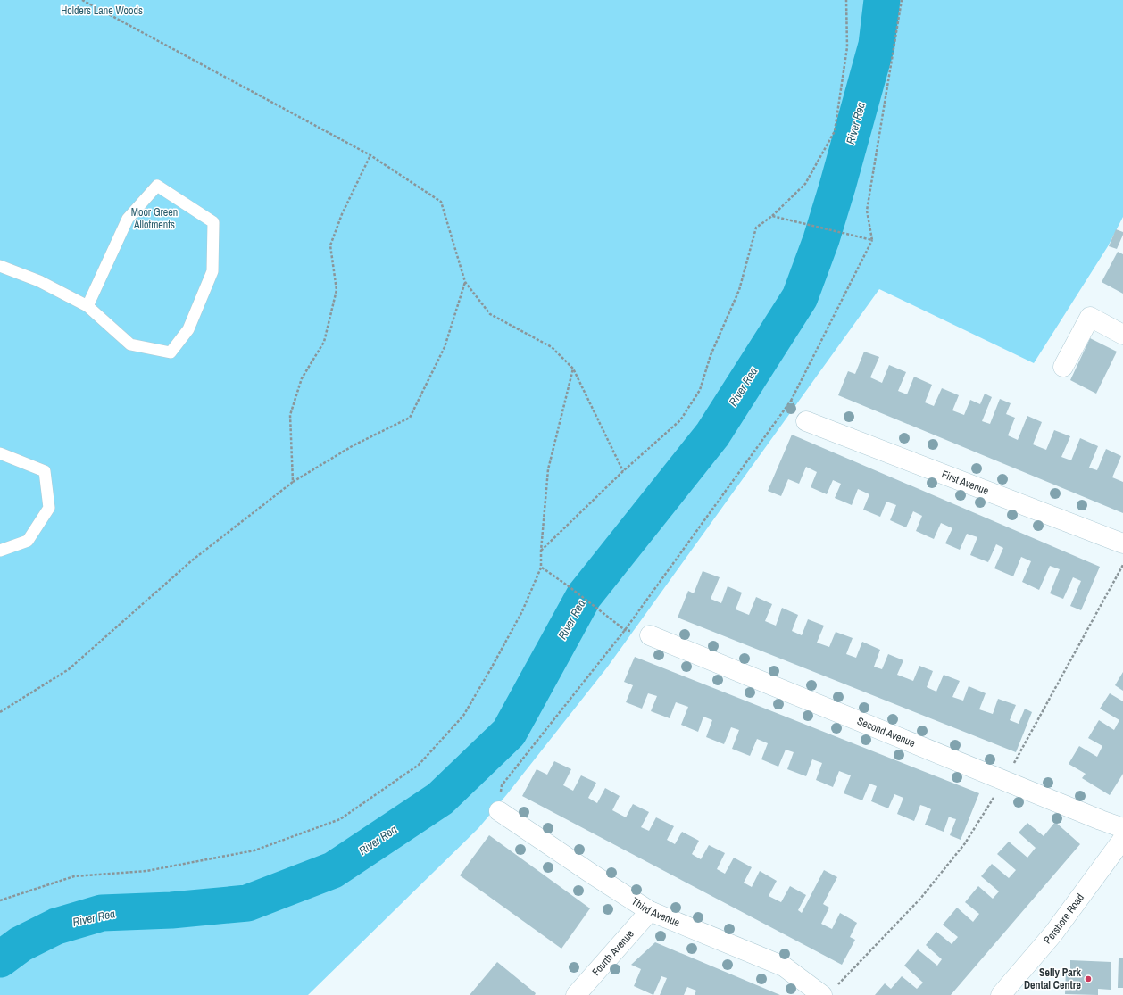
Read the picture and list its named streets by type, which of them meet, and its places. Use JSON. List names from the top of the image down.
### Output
{
  "streets": {
    "street": [
      "First Avenue",
      "Second Avenue",
      "Third Avenue",
      "Pershore Road",
      "Fourth Avenue"
    ]
  },
  "crossings": [
    ["Third Avenue", "Fourth Avenue"]
  ],
  "water": ["River Rea"],
  "parks": ["Holders Lane Woods", "Moor Green Allotments"],
  "places": ["Selly Park Dental Centre"]
}
